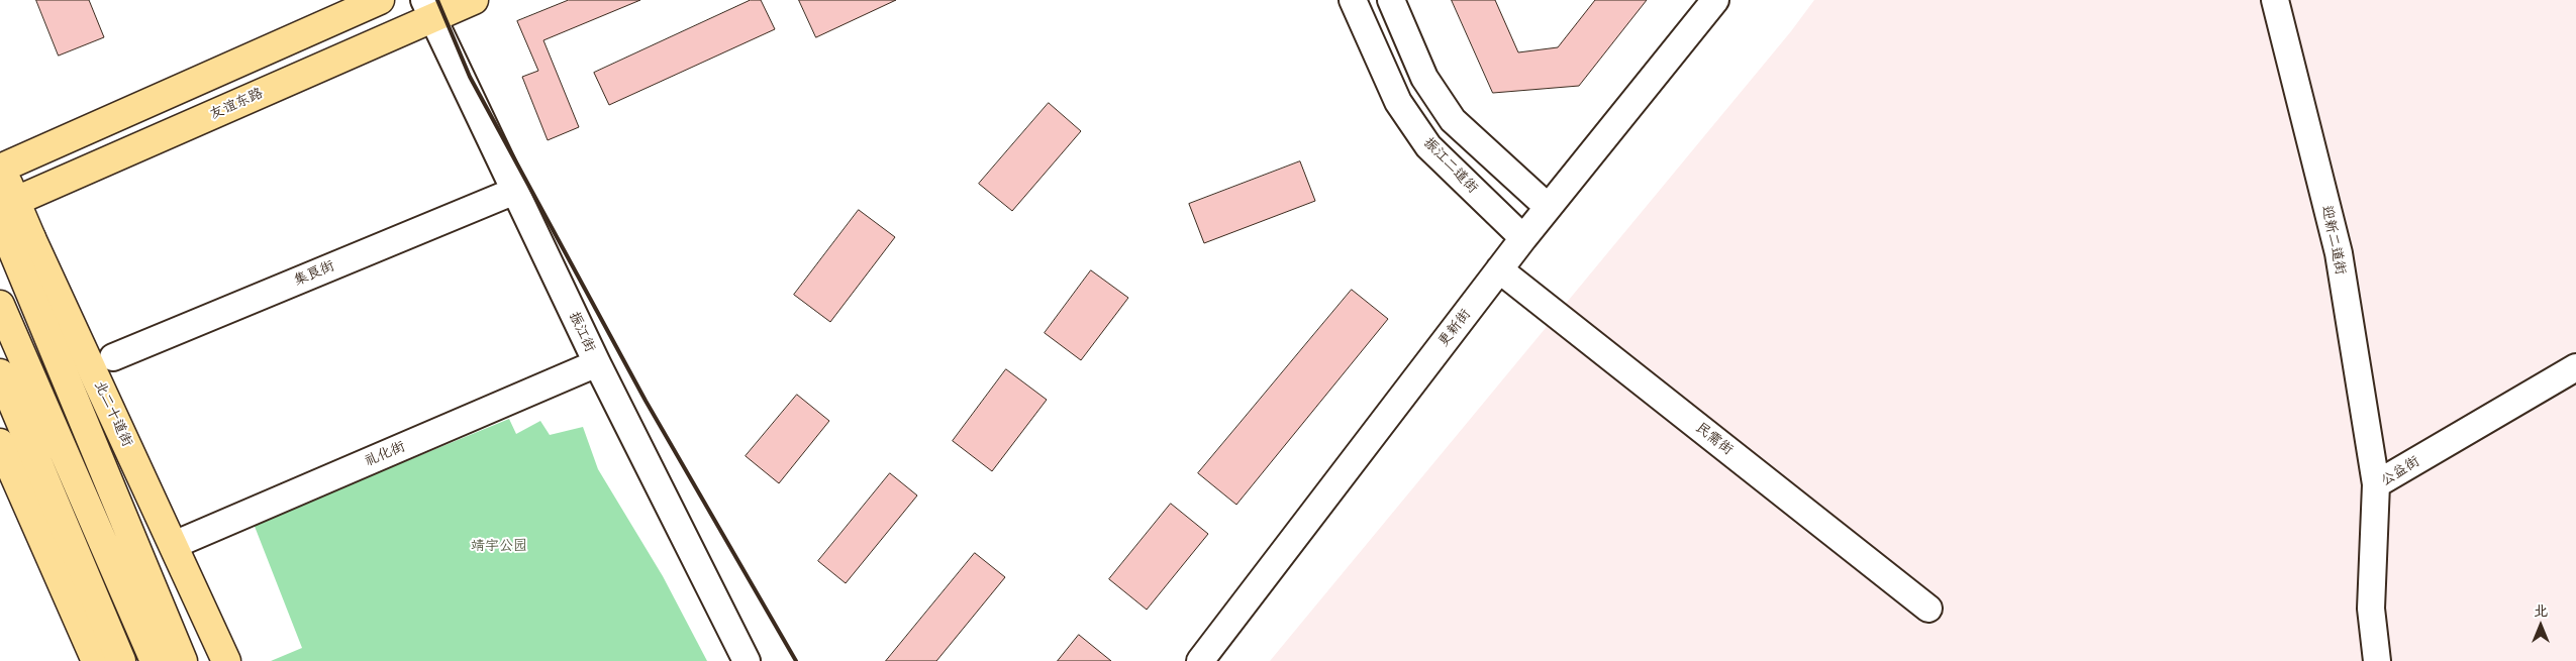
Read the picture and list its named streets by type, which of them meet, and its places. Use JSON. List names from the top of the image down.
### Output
{
  "streets": {
    "main road": ["友谊东路", "北二十道街"],
    "street": [
      "振江二道街",
      "迎新二道街",
      "集良街",
      "更新街",
      "振江街",
      "民需街",
      "礼化街",
      "公益街"
    ]
  },
  "crossings": [
    ["友谊东路", "振江街"],
    ["振江二道街", "更新街"],
    ["迎新二道街", "公益街"],
    ["集良街", "振江街"],
    ["更新街", "民需街"],
    ["振江街", "礼化街"],
    ["北二十道街", "礼化街"]
  ],
  "parks": ["靖宇公园"],
  "north": "top"
}
